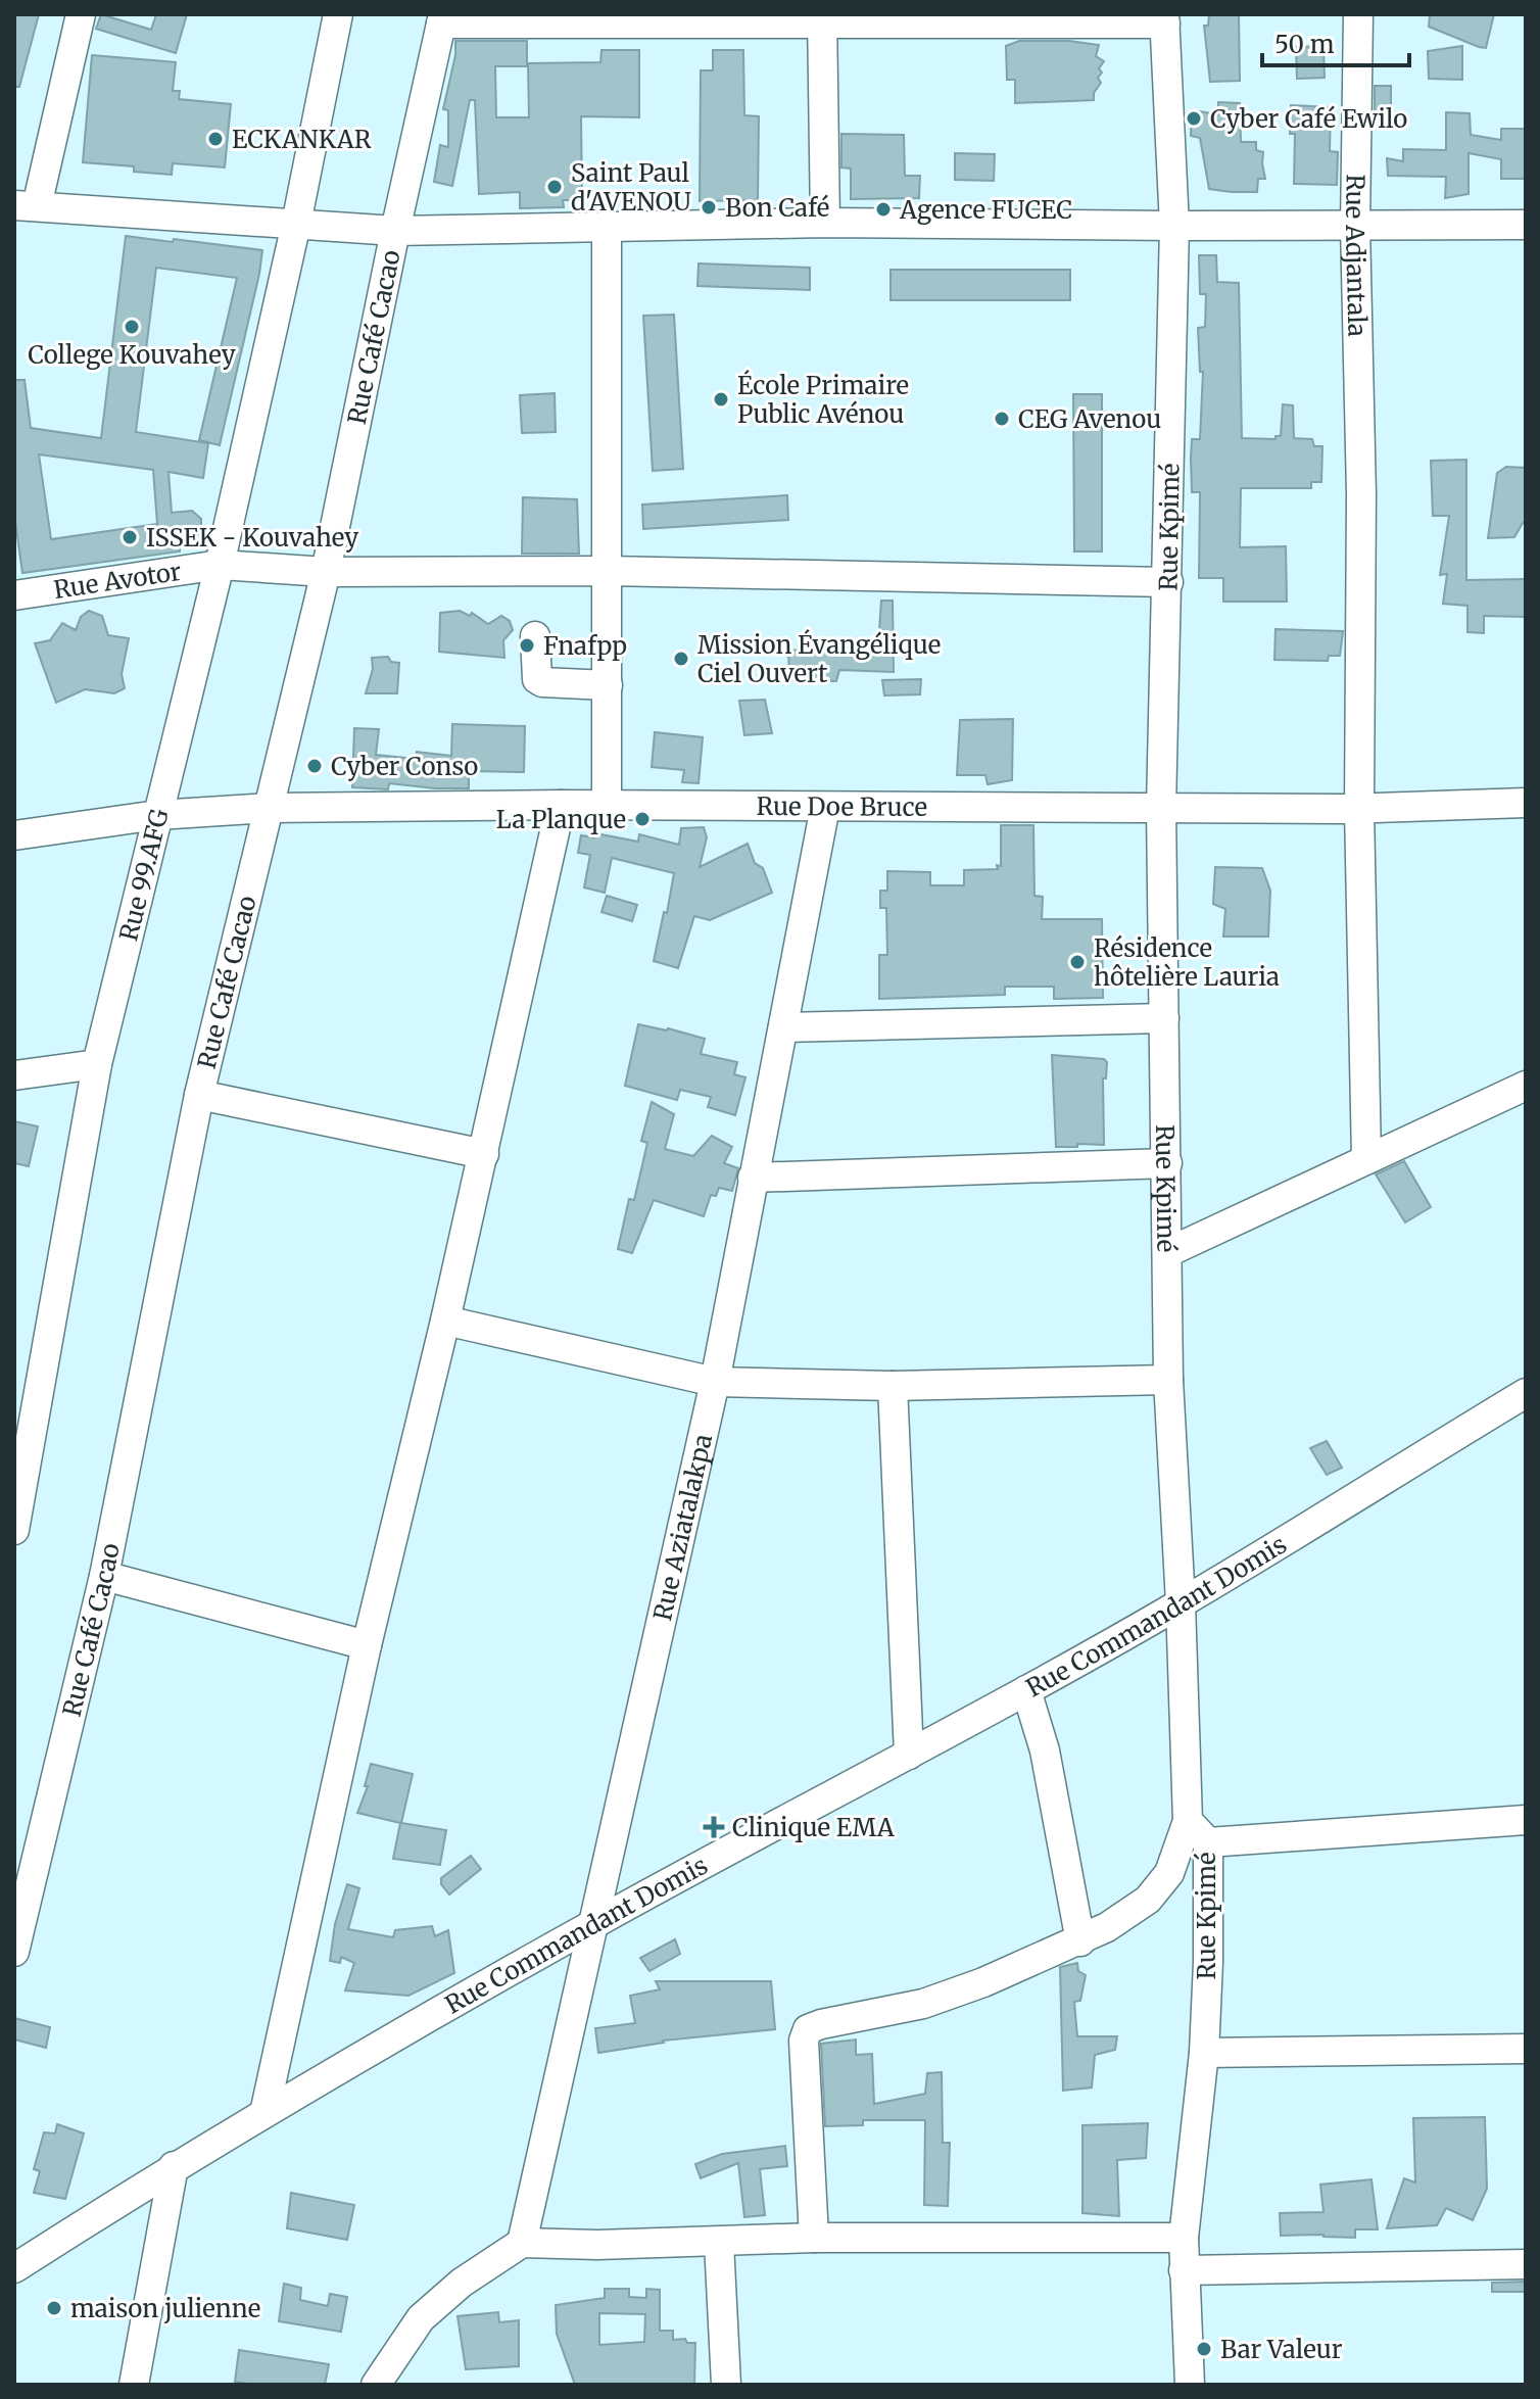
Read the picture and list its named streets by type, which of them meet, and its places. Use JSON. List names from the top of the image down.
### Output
{
  "streets": {
    "street": [
      "Rue Adjantala",
      "Rue Café Cacao",
      "Rue Kpimé",
      "Rue Avotor",
      "Rue Doe Bruce",
      "Rue 99.AFG",
      "Rue Aziatalakpa",
      "Rue Commandant Domis"
    ]
  },
  "crossings": [
    ["Rue Adjantala", "Rue Doe Bruce"],
    ["Rue Café Cacao", "Rue Avotor"],
    ["Rue Café Cacao", "Rue Doe Bruce"],
    ["Rue Kpimé", "Rue Avotor"],
    ["Rue Kpimé", "Rue Doe Bruce"],
    ["Rue Kpimé", "Rue Commandant Domis"],
    ["Rue Avotor", "Rue 99.AFG"],
    ["Rue Doe Bruce", "Rue 99.AFG"],
    ["Rue Doe Bruce", "Rue Aziatalakpa"],
    ["Rue Aziatalakpa", "Rue Commandant Domis"]
  ],
  "places": {
    "other": [
      "Cyber Café Ewilo",
      "ECKANKAR",
      "Saint Paul d'AVENOU",
      "Bon Café",
      "Agence FUCEC",
      "College Kouvahey",
      "École Primaire Public Avénou",
      "CEG Avenou",
      "ISSEK - Kouvahey",
      "Fnafpp",
      "Mission Évangélique Ciel Ouvert",
      "Cyber Conso",
      "La Planque",
      "Résidence hôtelière Lauria",
      "maison julienne",
      "Bar Valeur"
    ],
    "health": ["Clinique EMA"]
  },
  "scale_bar": "50 m"
}
